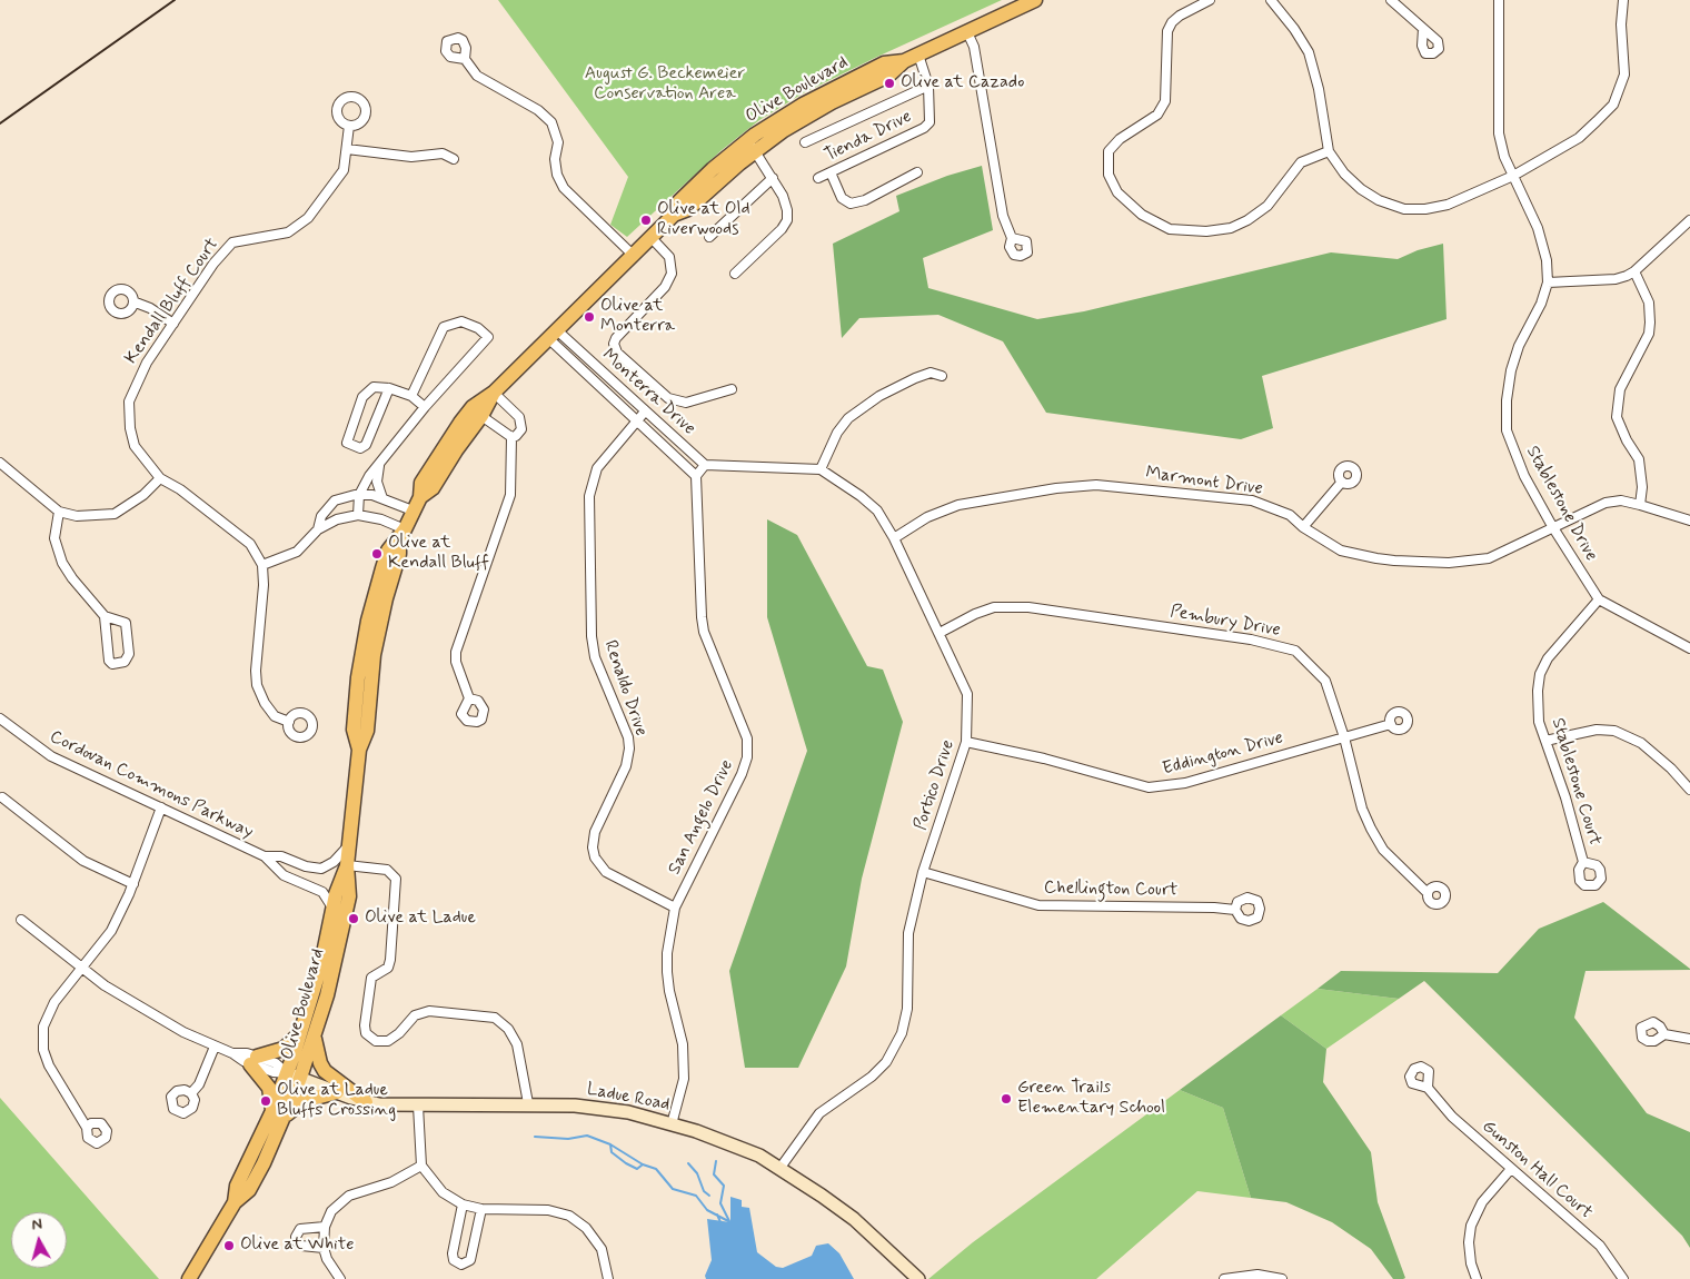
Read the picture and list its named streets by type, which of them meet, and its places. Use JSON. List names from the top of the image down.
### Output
{
  "streets": {
    "main road": ["Olive Boulevard", "Ladue Road"],
    "street": [
      "Tienda Drive",
      "Kendall Bluff Court",
      "Monterra Drive",
      "Marmont Drive",
      "Stablestone Drive",
      "Pembury Drive",
      "Renaldo Drive",
      "Eddington Drive",
      "Stablestone Court",
      "Cordovan Commons Parkway",
      "Portico Drive",
      "San Angelo Drive",
      "Chellington Court",
      "Gunston Hall Court"
    ]
  },
  "crossings": [
    ["Olive Boulevard", "Tienda Drive"],
    ["Olive Boulevard", "Monterra Drive"],
    ["Olive Boulevard", "Cordovan Commons Parkway"],
    ["Olive Boulevard", "Ladue Road"],
    ["Monterra Drive", "Renaldo Drive"],
    ["Monterra Drive", "San Angelo Drive"],
    ["Marmont Drive", "Stablestone Drive"],
    ["Marmont Drive", "Portico Drive"],
    ["Stablestone Drive", "Stablestone Court"],
    ["Pembury Drive", "Eddington Drive"],
    ["Pembury Drive", "Portico Drive"],
    ["Renaldo Drive", "San Angelo Drive"],
    ["Eddington Drive", "Portico Drive"],
    ["Portico Drive", "Chellington Court"],
    ["Portico Drive", "Ladue Road"],
    ["San Angelo Drive", "Ladue Road"]
  ],
  "parks": ["August G. Beckemeier Conservation Area"],
  "places": [
    "Olive at Cazado",
    "Olive at Old Riverwoods",
    "Olive at Monterra",
    "Olive at Kendall Bluff",
    "Olive at Ladue",
    "Green Trails Elementary School",
    "Olive at Ladue Bluffs Crossing",
    "Olive at White"
  ],
  "north": "top"
}
